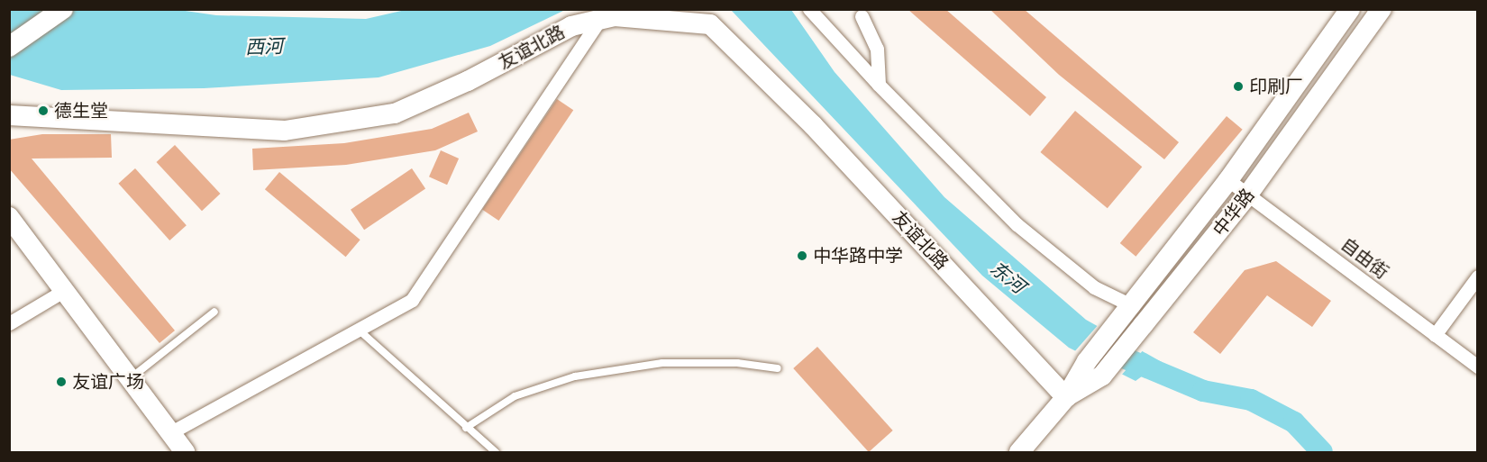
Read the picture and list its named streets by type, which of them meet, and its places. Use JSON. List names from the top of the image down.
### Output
{
  "streets": {
    "street": ["友谊北路", "中华路", "自由街"]
  },
  "crossings": [
    ["友谊北路", "中华路"],
    ["中华路", "自由街"]
  ],
  "water": ["西河", "东河"],
  "places": [
    "印刷厂",
    "德生堂",
    "中华路中学",
    "友谊广场"
  ]
}
